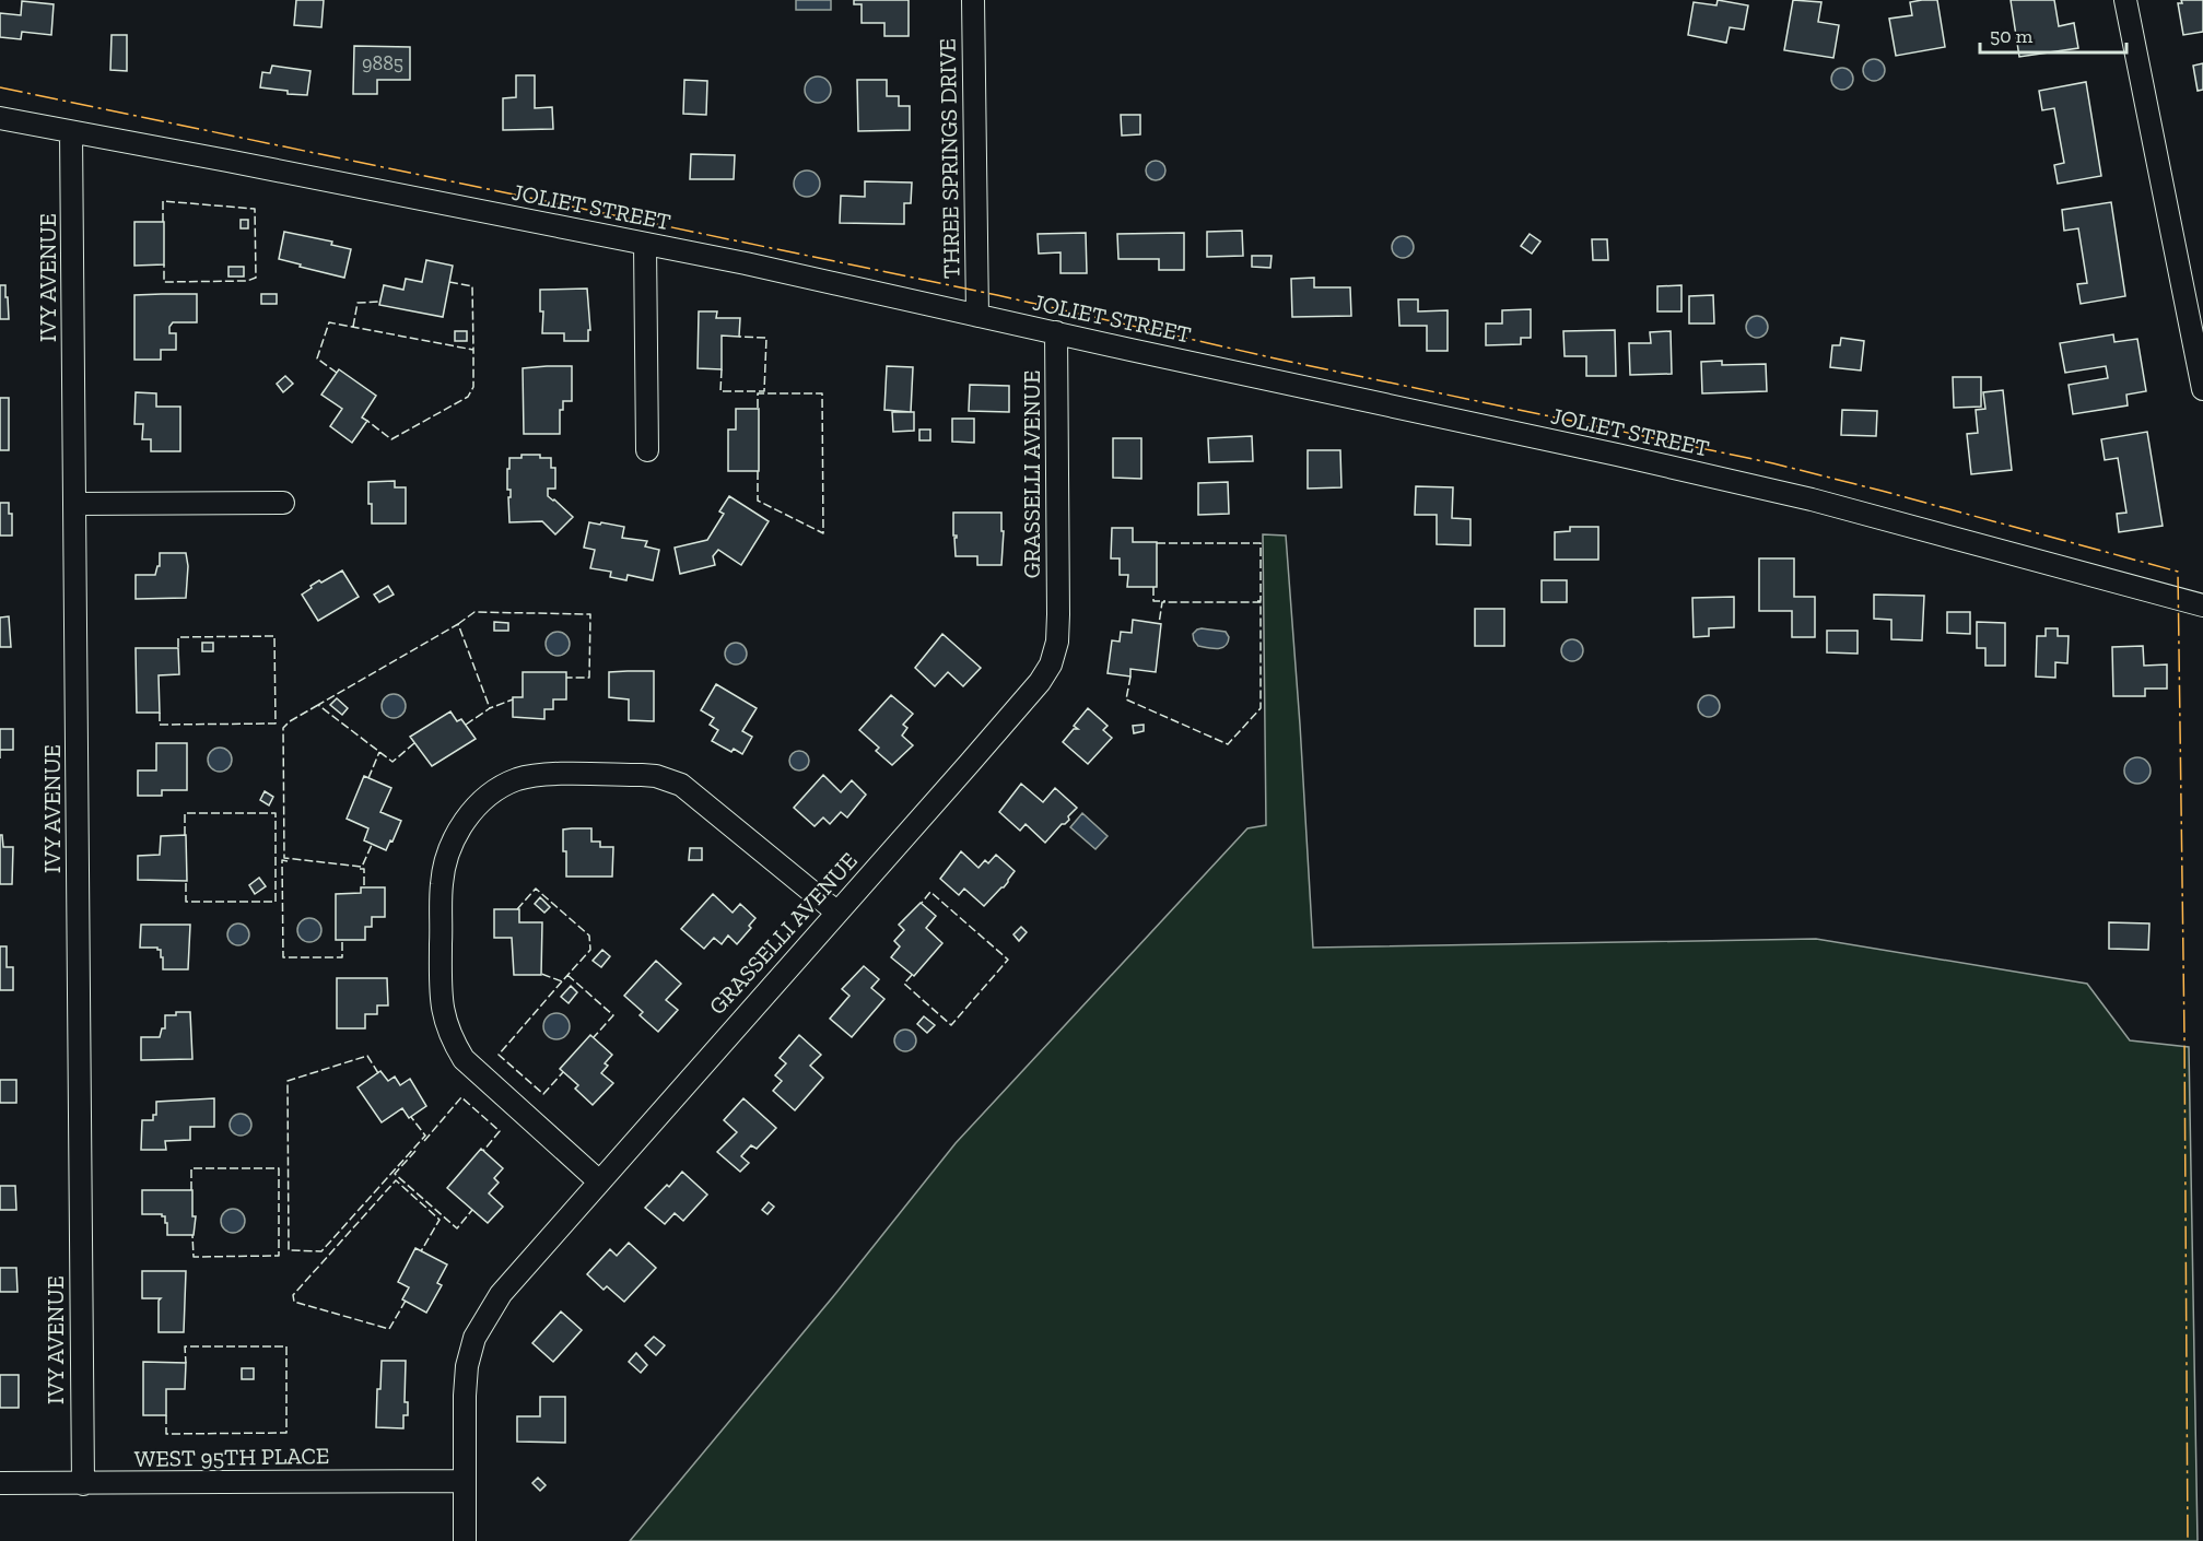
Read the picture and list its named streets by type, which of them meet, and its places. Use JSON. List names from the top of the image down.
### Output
{
  "streets": {
    "street": [
      "THREE SPRINGS DRIVE",
      "JOLIET STREET",
      "IVY AVENUE",
      "GRASSELLI AVENUE",
      "WEST 95TH PLACE"
    ]
  },
  "crossings": [
    ["THREE SPRINGS DRIVE", "JOLIET STREET"],
    ["JOLIET STREET", "IVY AVENUE"],
    ["JOLIET STREET", "GRASSELLI AVENUE"],
    ["IVY AVENUE", "WEST 95TH PLACE"],
    ["GRASSELLI AVENUE", "WEST 95TH PLACE"]
  ],
  "house_numbers": ["9885"],
  "scale_bar": "50 m"
}
